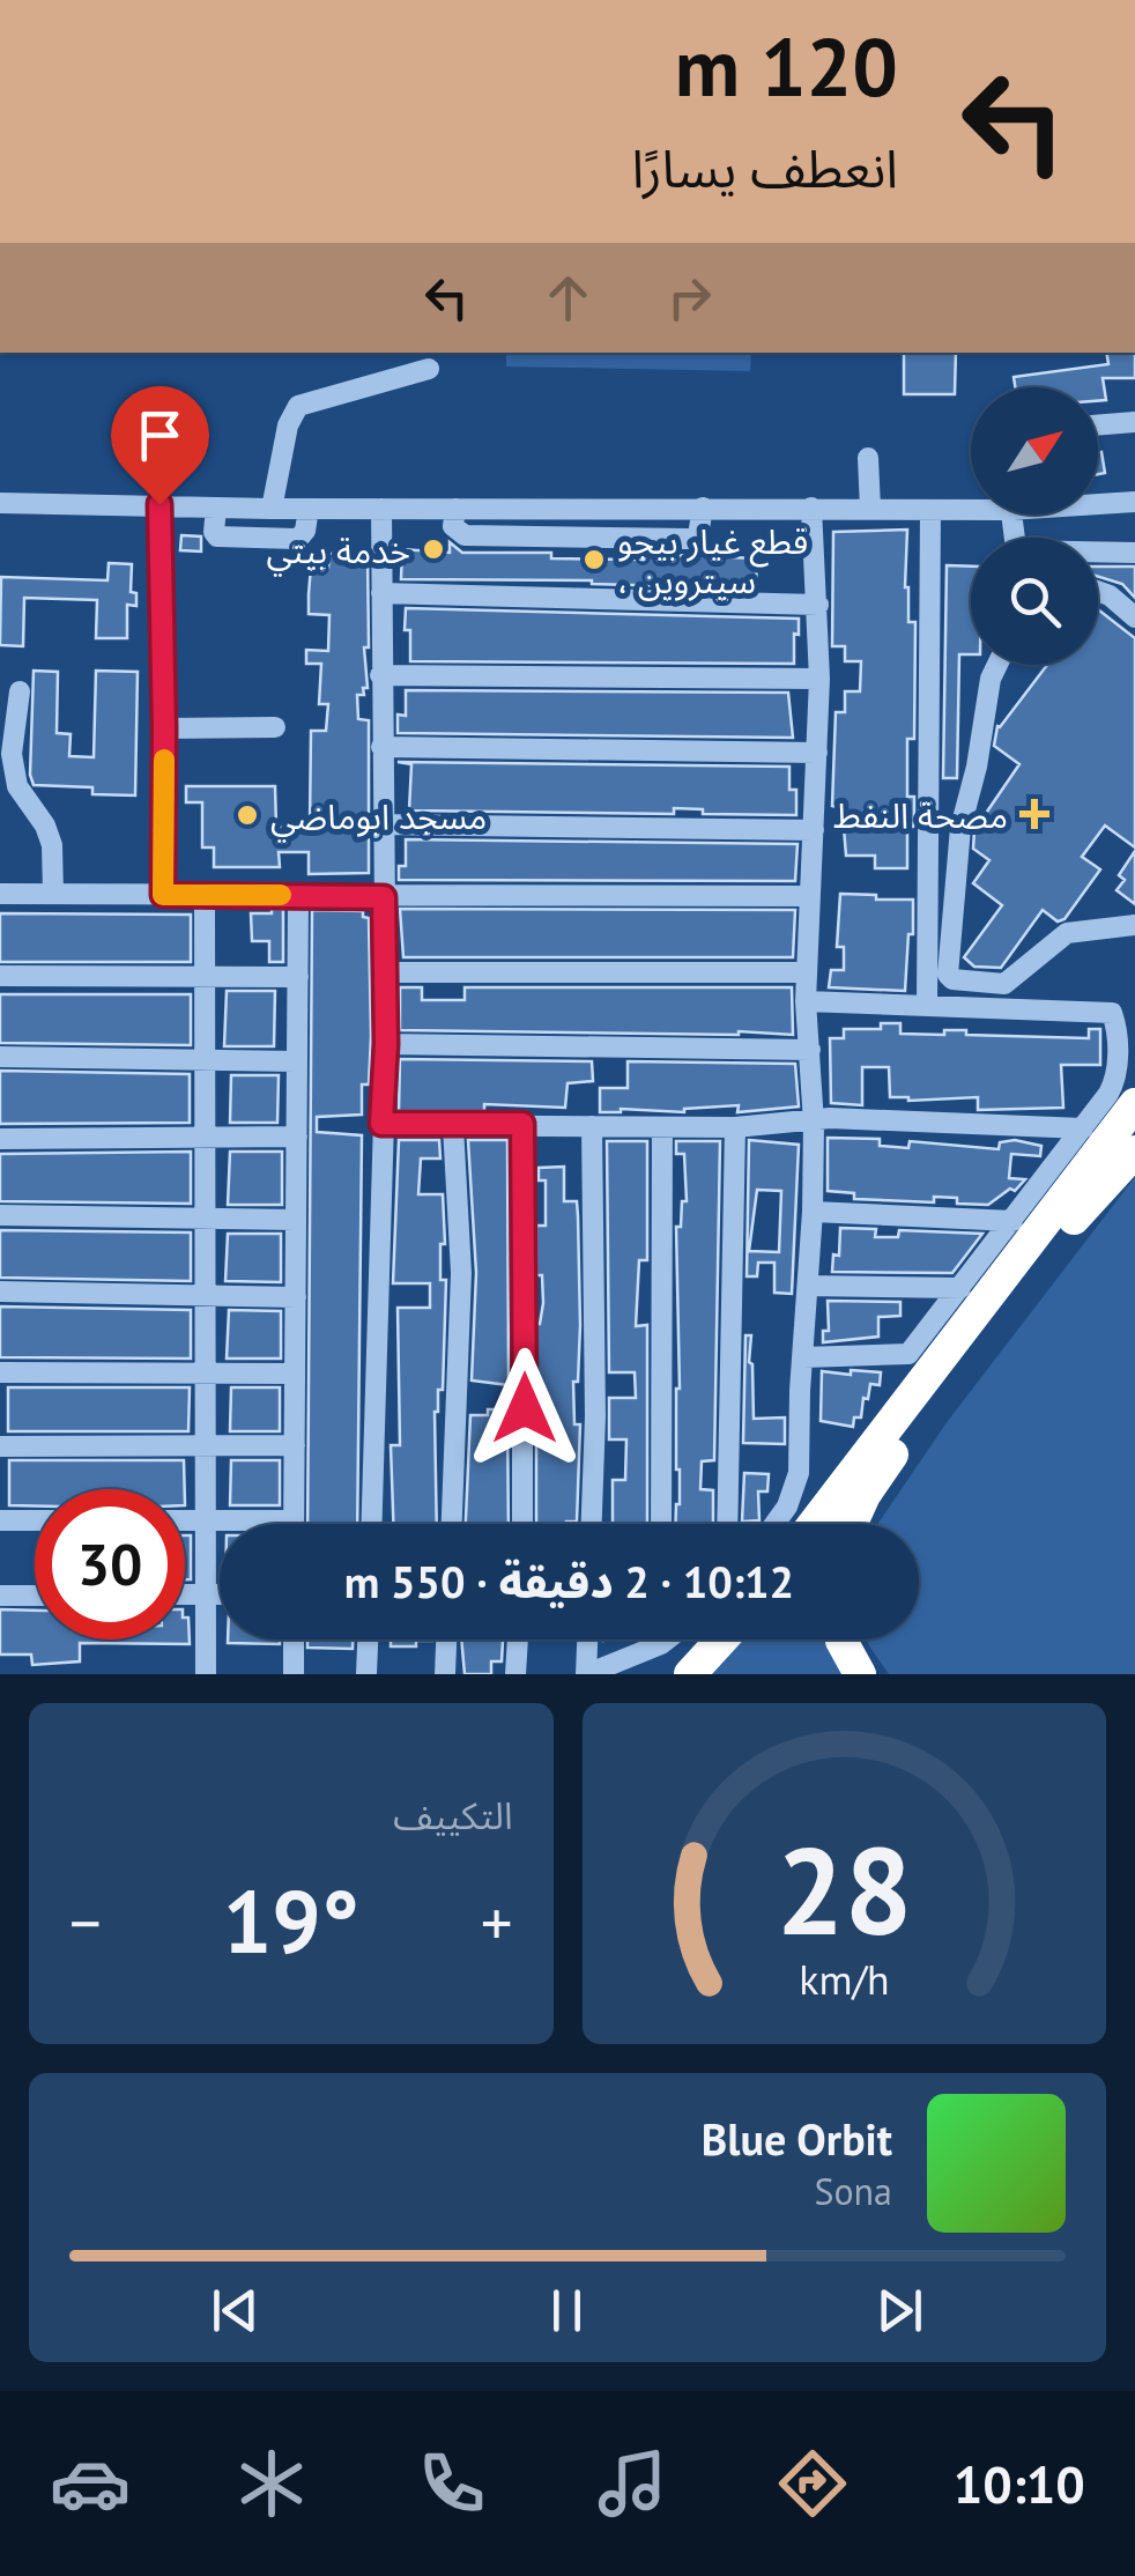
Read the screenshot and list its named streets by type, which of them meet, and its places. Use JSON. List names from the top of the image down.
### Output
{
  "places": {
    "other": ["خدمة بيتي", "قطع غيار بيجو ، سيتروين", "مسجد ابوماضي"],
    "health": ["مصحة النفط"]
  },
  "north": "top right",
  "page": {
    "turn": ["120 m", "انعطف يسارًا"],
    "limit": "30",
    "trip": "10:12 · 2 دقيقة · 550 m",
    "tile": "التكييف",
    "heat": ["−", "19°", "+"],
    "song": ["Blue Orbit", "Sona"],
    "tabs": "10:10",
    "gauge": ["28", "km/h"]
  }
}
